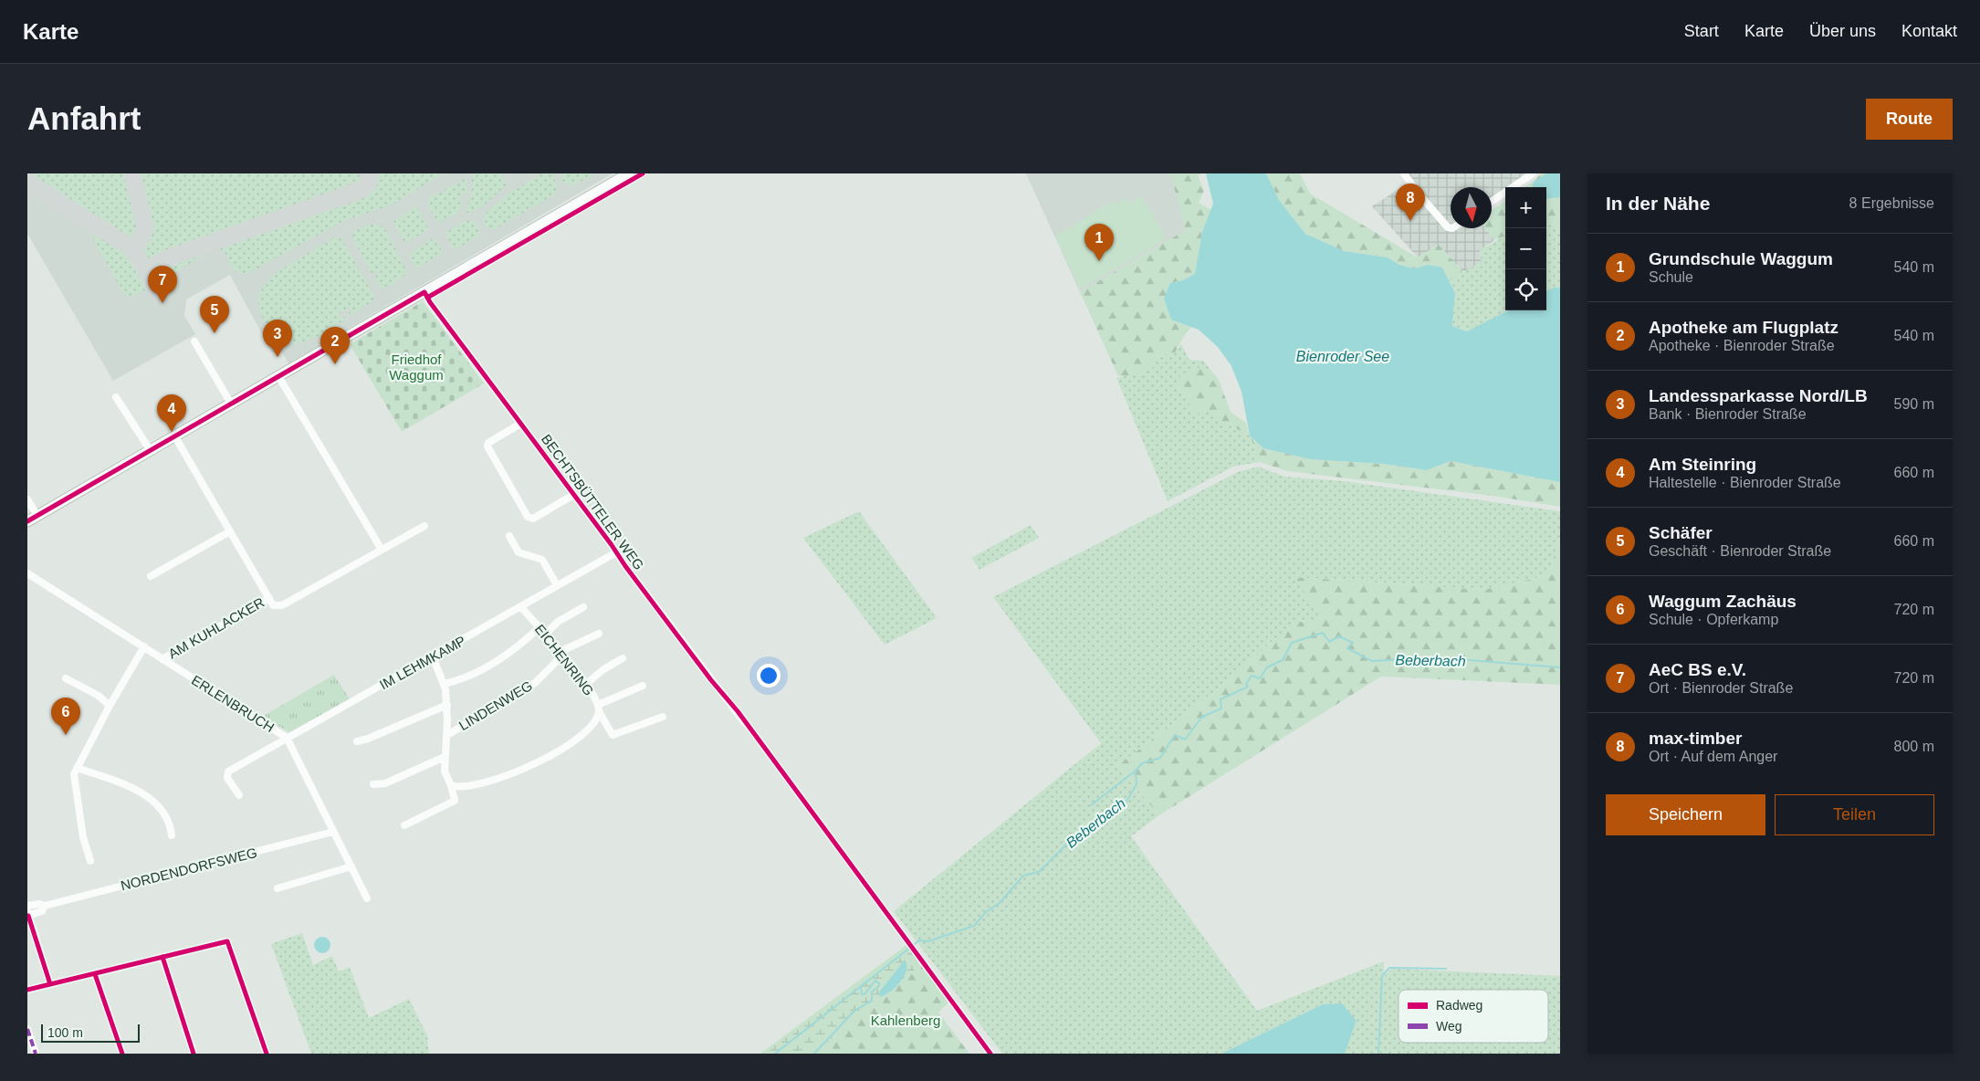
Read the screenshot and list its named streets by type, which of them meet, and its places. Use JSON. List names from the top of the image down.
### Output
{
  "streets": {
    "street": [
      "BECHTSBÜTTELER WEG",
      "AM KUHLACKER",
      "EICHENRING",
      "IM LEHMKAMP",
      "ERLENBRUCH",
      "LINDENWEG",
      "NORDENDORFSWEG"
    ]
  },
  "crossings": [
    ["BECHTSBÜTTELER WEG", "IM LEHMKAMP"],
    ["AM KUHLACKER", "ERLENBRUCH"],
    ["EICHENRING", "IM LEHMKAMP"],
    ["EICHENRING", "LINDENWEG"],
    ["IM LEHMKAMP", "ERLENBRUCH"],
    ["ERLENBRUCH", "NORDENDORFSWEG"]
  ],
  "water": ["Bienroder See", "Beberbach"],
  "parks": ["Friedhof Waggum", "Kahlenberg"],
  "legend": ["Radweg", "Weg"],
  "scale_bar": "100 m",
  "north": "bottom",
  "page": {
    "header": "Karte",
    "nav": [
      "Start",
      "Karte",
      "Über uns",
      "Kontakt"
    ],
    "buttons": [
      "Route",
      ["Speichern", "Teilen"]
    ],
    "title": "Anfahrt",
    "heading": ["In der Nähe", "8 Ergebnisse"],
    "pins": [
      "8",
      "1",
      "7",
      "5",
      "3",
      "2",
      "4",
      "6"
    ],
    "map_buttons": ["+", "−"],
    "list": [
      {
        "mark": "1",
        "name": "Grundschule Waggum",
        "note": "Schule",
        "value": "540 m"
      },
      {
        "mark": "2",
        "name": "Apotheke am Flugplatz",
        "note": "Apotheke · Bienroder Straße",
        "value": "540 m"
      },
      {
        "mark": "3",
        "name": "Landessparkasse Nord/LB",
        "note": "Bank · Bienroder Straße",
        "value": "590 m"
      },
      {
        "mark": "4",
        "name": "Am Steinring",
        "note": "Haltestelle · Bienroder Straße",
        "value": "660 m"
      },
      {
        "mark": "5",
        "name": "Schäfer",
        "note": "Geschäft · Bienroder Straße",
        "value": "660 m"
      },
      {
        "mark": "6",
        "name": "Waggum Zachäus",
        "note": "Schule · Opferkamp",
        "value": "720 m"
      },
      {
        "mark": "7",
        "name": "AeC BS e.V.",
        "note": "Ort · Bienroder Straße",
        "value": "720 m"
      },
      {
        "mark": "8",
        "name": "max-timber",
        "note": "Ort · Auf dem Anger",
        "value": "800 m"
      }
    ],
    "scale": "100 m"
  }
}
